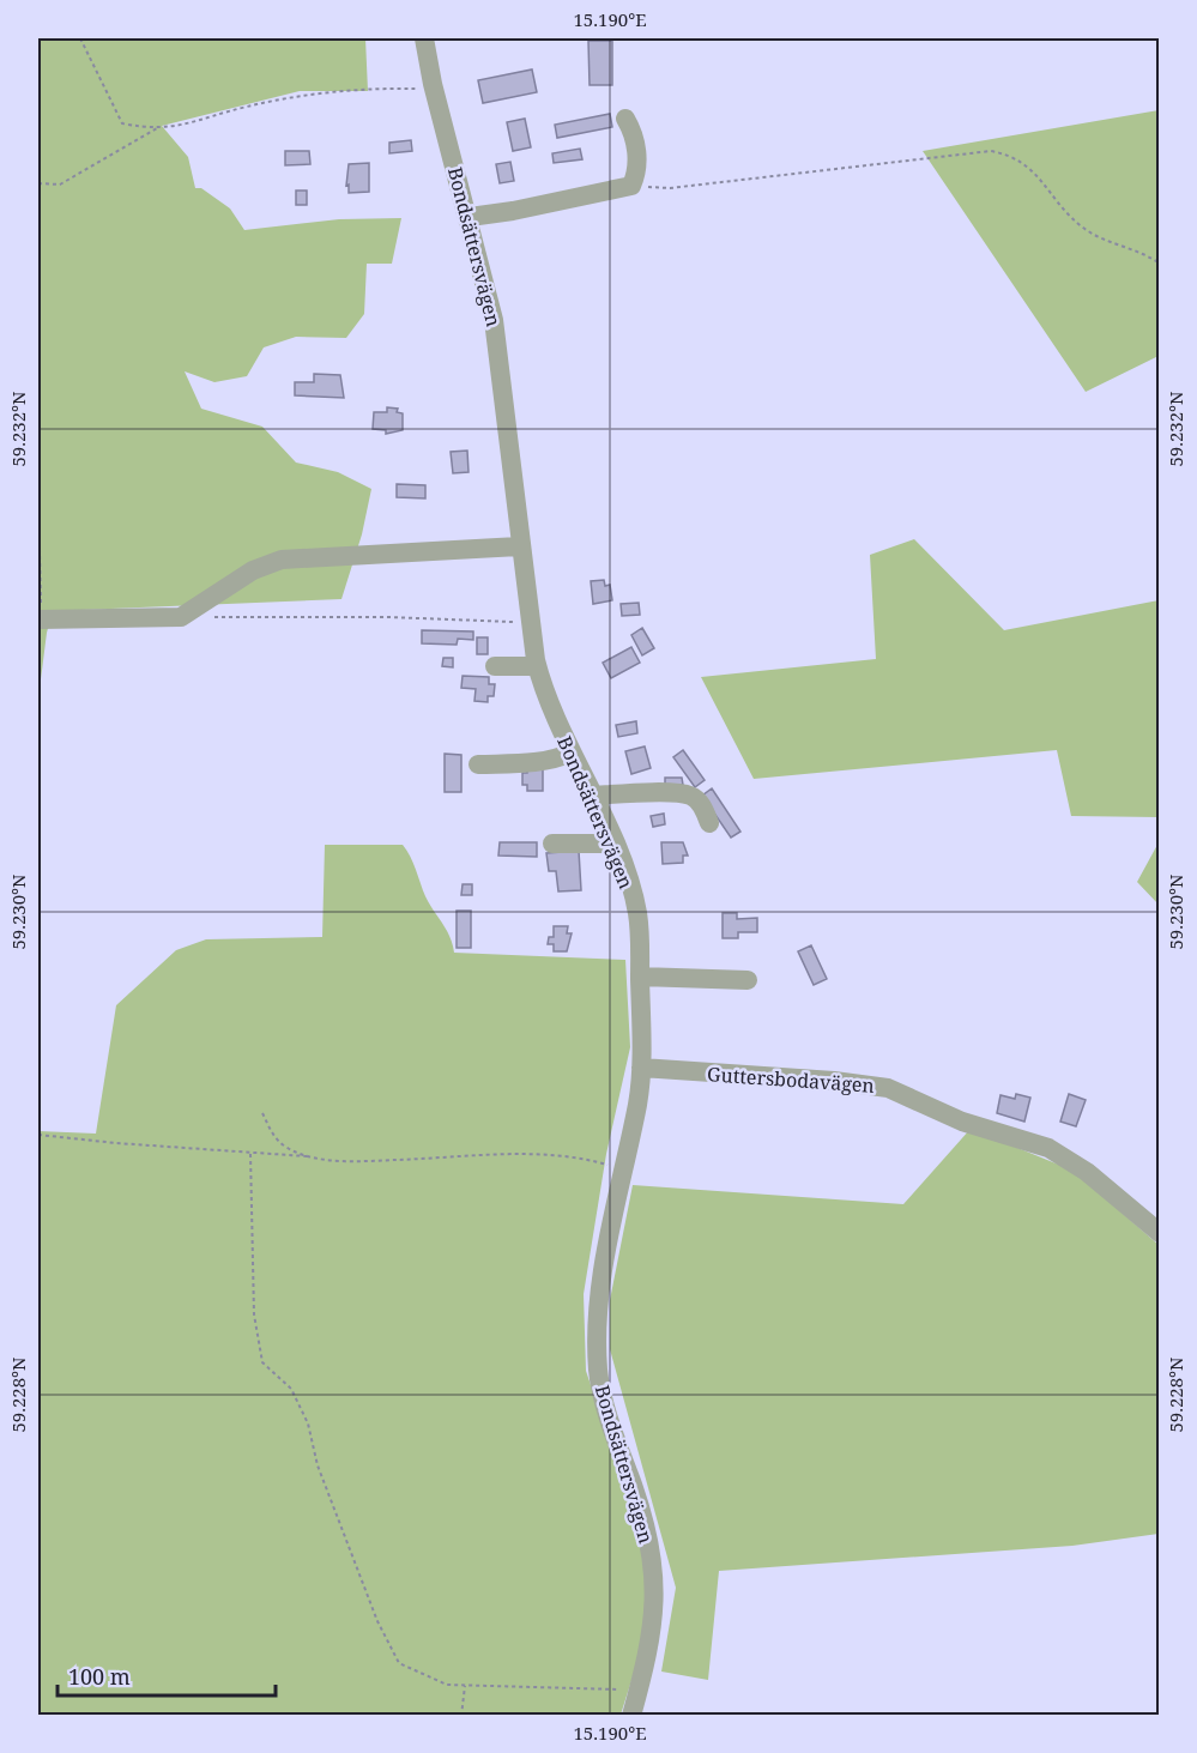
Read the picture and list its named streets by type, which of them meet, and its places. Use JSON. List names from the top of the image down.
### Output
{
  "streets": {
    "street": ["Bondsättersvägen", "Guttersbodavägen"]
  },
  "crossings": [
    ["Bondsättersvägen", "Guttersbodavägen"]
  ],
  "scale_bar": "100 m",
  "coordinates": [
    "15.190°E",
    "59.232°N",
    "59.230°N",
    "59.228°N"
  ]
}
